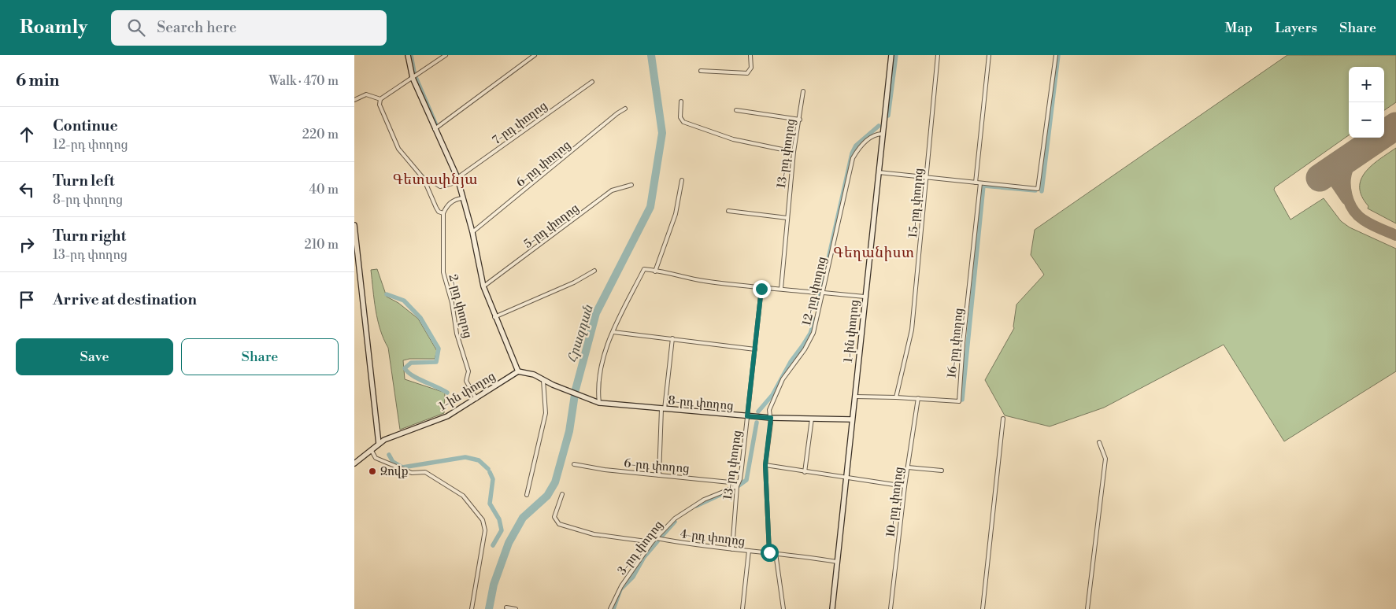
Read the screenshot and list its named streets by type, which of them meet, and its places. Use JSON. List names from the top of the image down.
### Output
{
  "streets": {
    "main road": ["1-ին փողոց", "8-րդ փողոց"],
    "street": [
      "7-րդ փողոց",
      "13-րդ փողոց",
      "6-րդ փողոց",
      "15-րդ փողոց",
      "5-րդ փողոց",
      "12-րդ փողոց",
      "2-րդ փողոց",
      "16-րդ փողոց",
      "10-րդ փողոց",
      "4-րդ փողոց",
      "3-րդ փողոց"
    ]
  },
  "crossings": [
    ["13-րդ փողոց", "6-րդ փողոց"],
    ["13-րդ փողոց", "8-րդ փողոց"],
    ["13-րդ փողոց", "4-րդ փողոց"],
    ["13-րդ փողոց", "3-րդ փողոց"],
    ["6-րդ փողոց", "3-րդ փողոց"],
    ["15-րդ փողոց", "16-րդ փողոց"],
    ["12-րդ փողոց", "1-ին փողոց"],
    ["12-րդ փողոց", "8-րդ փողոց"],
    ["12-րդ փողոց", "4-րդ փողոց"],
    ["2-րդ փողոց", "1-ին փողոց"],
    ["1-ին փողոց", "16-րդ փողոց"],
    ["1-ին փողոց", "8-րդ փողոց"],
    ["1-ին փողոց", "4-րդ փողոց"],
    ["16-րդ փողոց", "10-րդ փողոց"],
    ["4-րդ փողոց", "3-րդ փողոց"]
  ],
  "districts": ["Գետափնյա", "Գեղանիստ"],
  "water": ["Հրազդան"],
  "places": ["Զովք"],
  "page": {
    "header": "Roamly",
    "search": "Search here",
    "nav": ["Map", "Layers", "Share"],
    "heading": ["6 min", "Walk · 470 m"],
    "map_buttons": ["+", "−"],
    "list": [
      ["Continue", "12-րդ փողոց", "220 m"],
      ["Turn left", "8-րդ փողոց", "40 m"],
      ["Turn right", "13-րդ փողոց", "210 m"],
      "Arrive at destination"
    ],
    "buttons": ["Save", "Share"]
  }
}
